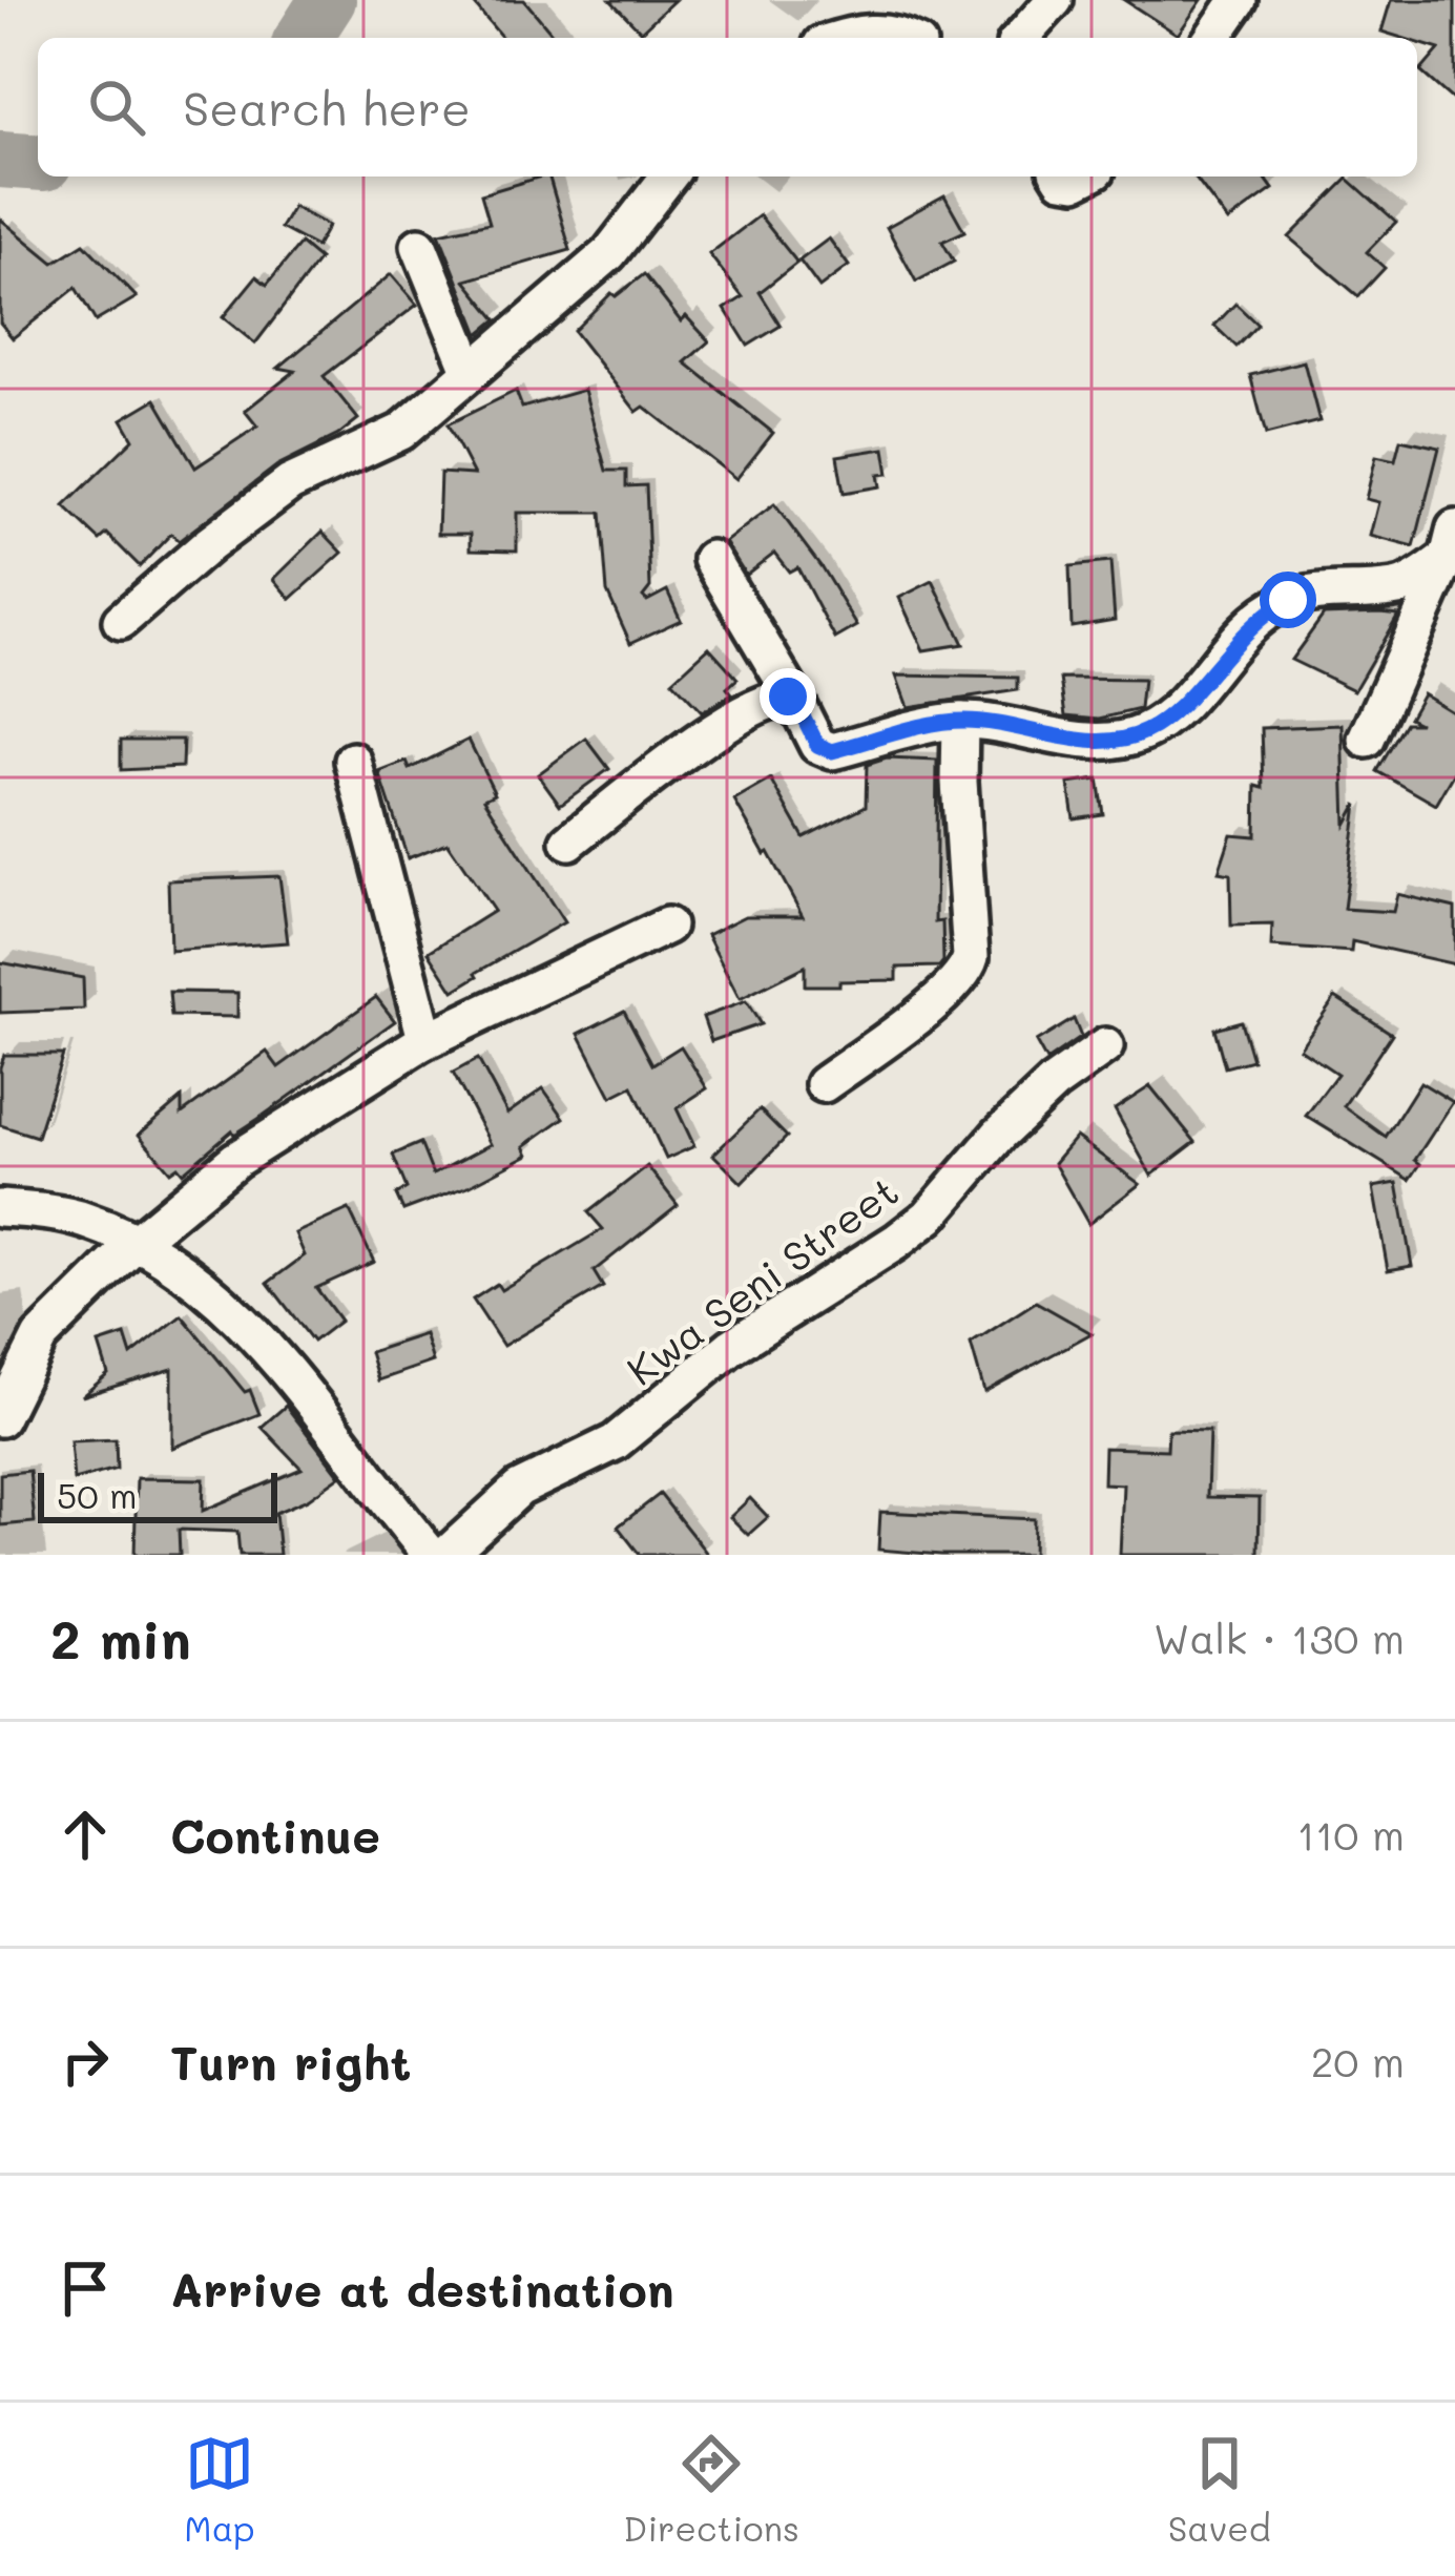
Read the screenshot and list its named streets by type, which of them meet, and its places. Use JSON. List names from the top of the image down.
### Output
{
  "streets": {
    "street": ["Kwa Seni Street"]
  },
  "scale_bar": "50 m",
  "page": {
    "search": "Search here",
    "scale": "50 m",
    "heading": ["2 min", "Walk · 130 m"],
    "list": [
      ["Continue", "110 m"],
      ["Turn right", "20 m"],
      "Arrive at destination"
    ],
    "nav": ["Map", "Directions", "Saved"]
  }
}
